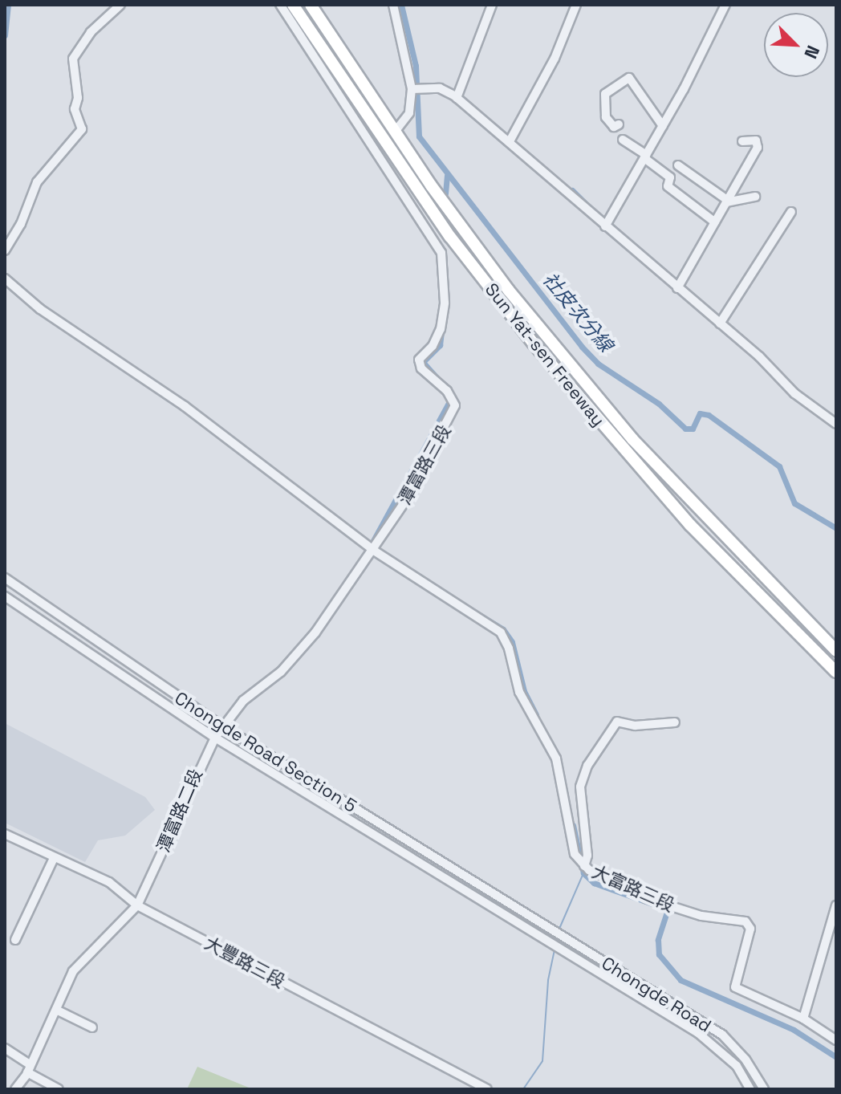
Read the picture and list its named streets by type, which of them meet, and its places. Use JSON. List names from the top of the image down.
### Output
{
  "streets": {
    "highway": ["Sun Yat-sen Freeway"],
    "street": [
      "潭富路三段",
      "Chongde Road Section 5",
      "潭富路二段",
      "大富路三段",
      "大豐路三段",
      "Chongde Road"
    ]
  },
  "crossings": [
    ["潭富路三段", "潭富路二段"],
    ["潭富路三段", "大富路三段"],
    ["Chongde Road Section 5", "潭富路二段"],
    ["Chongde Road Section 5", "Chongde Road"],
    ["潭富路二段", "大富路三段"],
    ["潭富路二段", "大豐路三段"]
  ],
  "water": ["社皮次分線"],
  "north": "bottom right"
}
